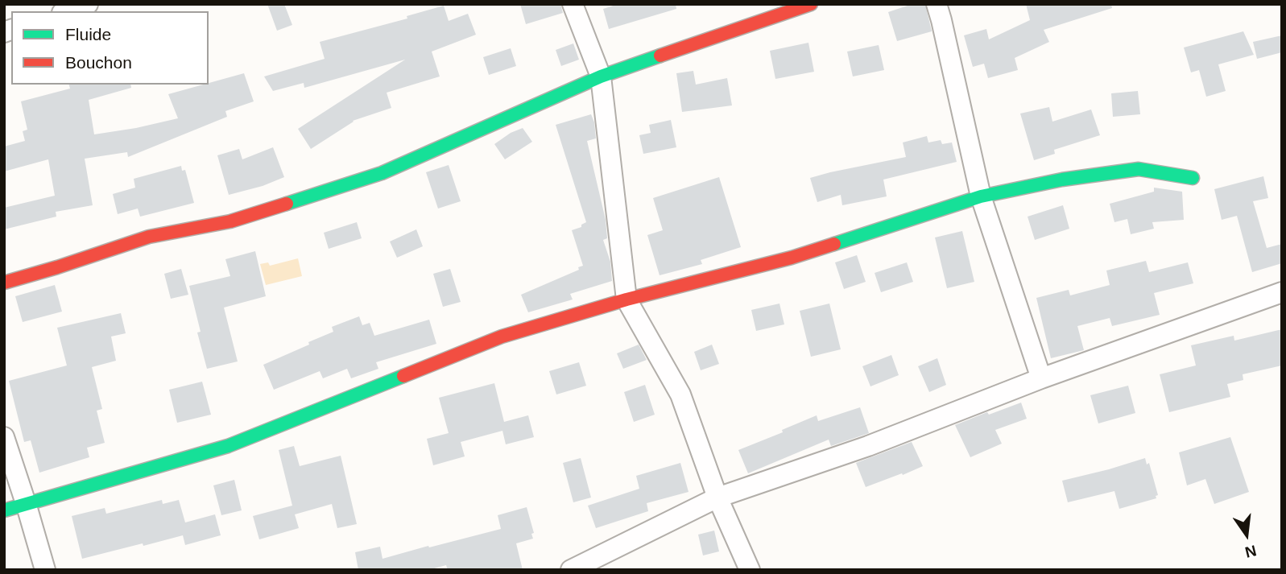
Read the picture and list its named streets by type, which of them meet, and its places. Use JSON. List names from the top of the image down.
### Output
{
  "legend": ["Fluide", "Bouchon"],
  "north": "bottom"
}
